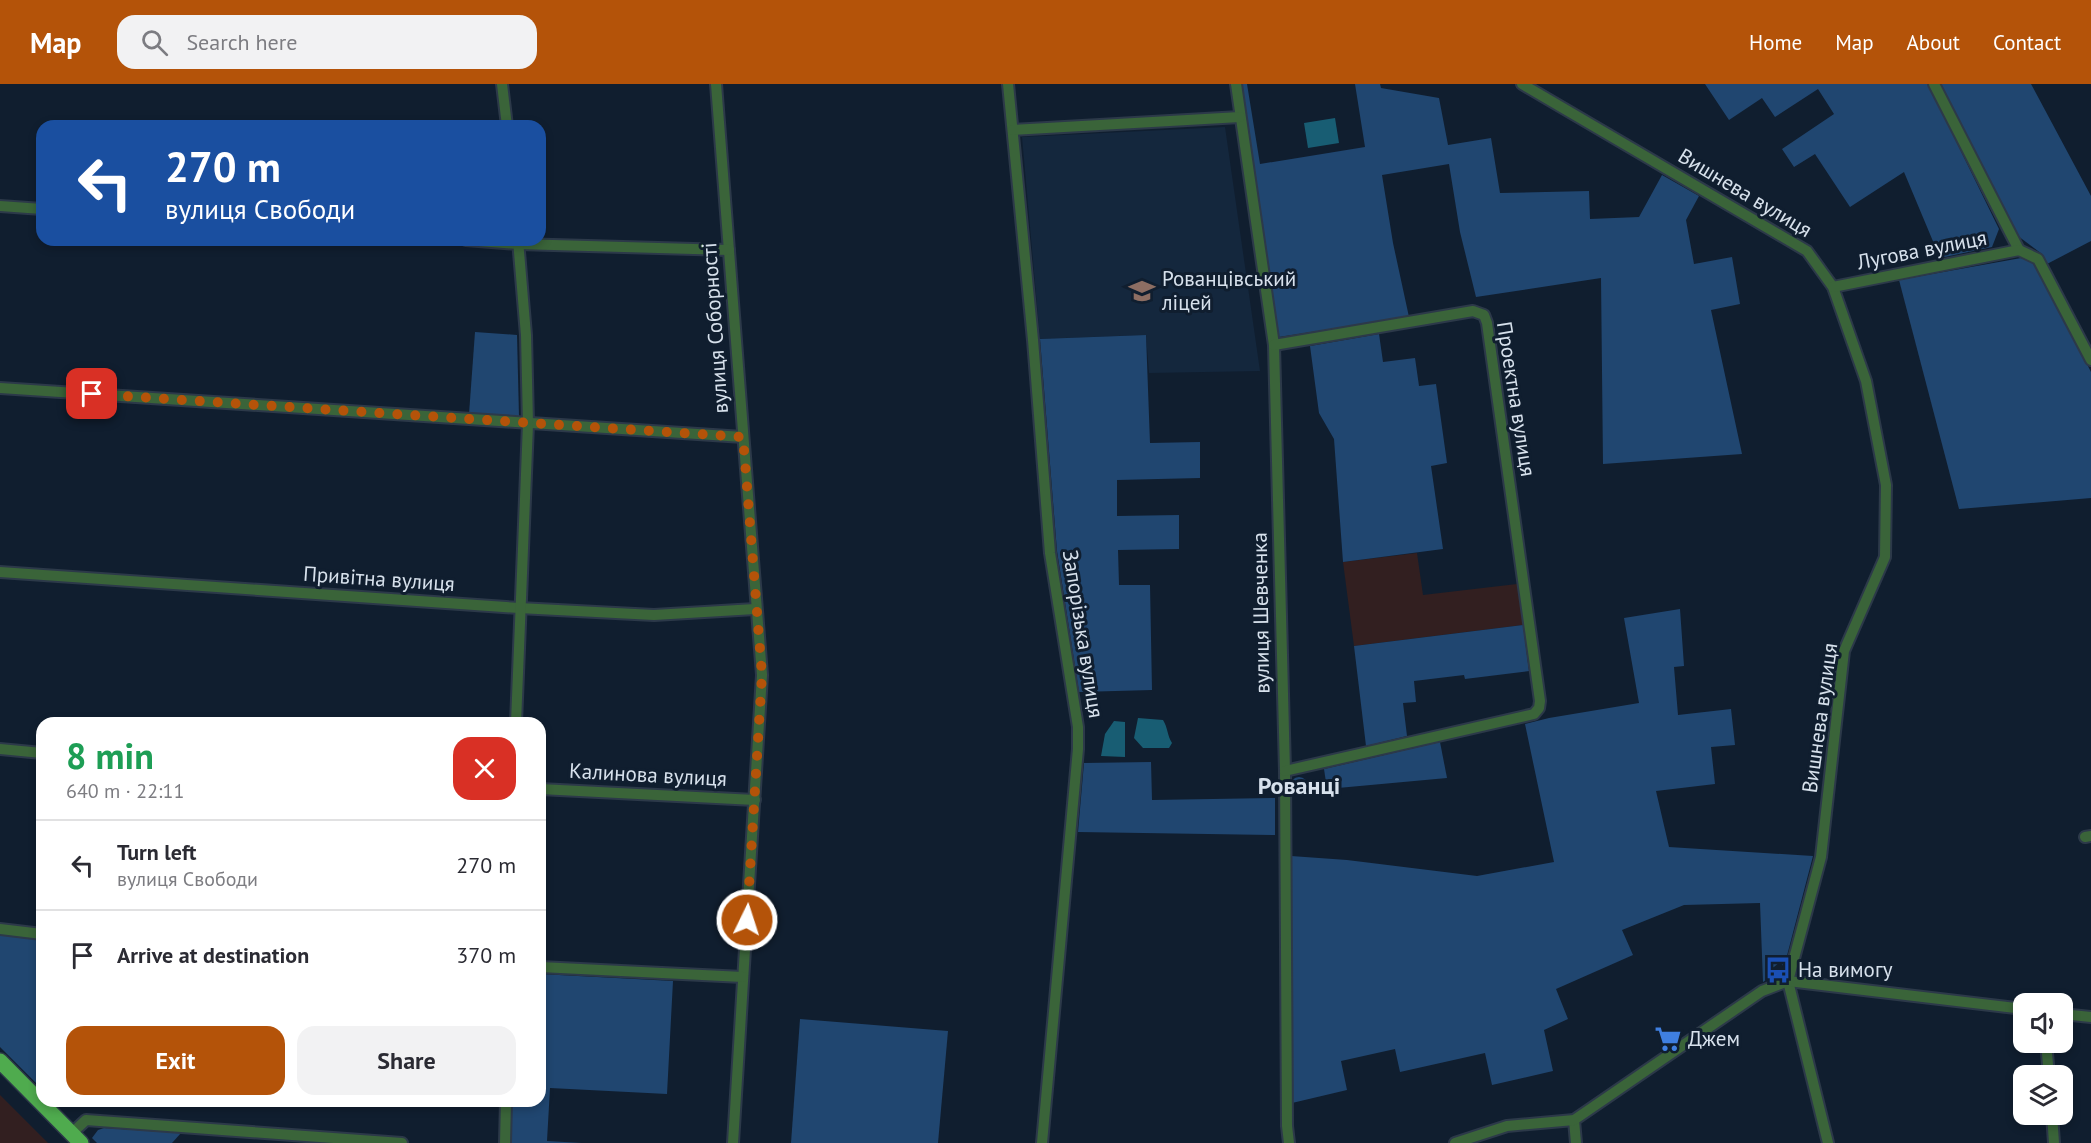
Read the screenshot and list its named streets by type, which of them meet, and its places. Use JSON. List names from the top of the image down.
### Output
{
  "streets": {
    "street": [
      "Вишнева вулиця",
      "Лугова вулиця",
      "вулиця Соборності",
      "Проектна вулиця",
      "Привітна вулиця",
      "вулиця Шевченка",
      "Запорізька вулиця",
      "Калинова вулиця"
    ]
  },
  "crossings": [
    ["Вишнева вулиця", "Лугова вулиця"],
    ["вулиця Соборності", "Привітна вулиця"],
    ["вулиця Соборності", "Калинова вулиця"],
    ["Проектна вулиця", "вулиця Шевченка"]
  ],
  "districts": ["Рованці"],
  "places": {
    "school or university": ["Рованцівський ліцей"],
    "bus stop": ["На вимогу"],
    "supermarket": ["Джем"]
  },
  "page": {
    "header": "Map",
    "search": "Search here",
    "nav": [
      "Home",
      "Map",
      "About",
      "Contact"
    ],
    "turn": ["270 m", "вулиця Свободи"],
    "heading": ["8 min", "640 m · 22:11"],
    "list": [
      {
        "name": "Turn left",
        "note": "вулиця Свободи",
        "value": "270 m"
      },
      {
        "name": "Arrive at destination",
        "value": "370 m"
      }
    ],
    "buttons": ["Exit", "Share"]
  }
}
